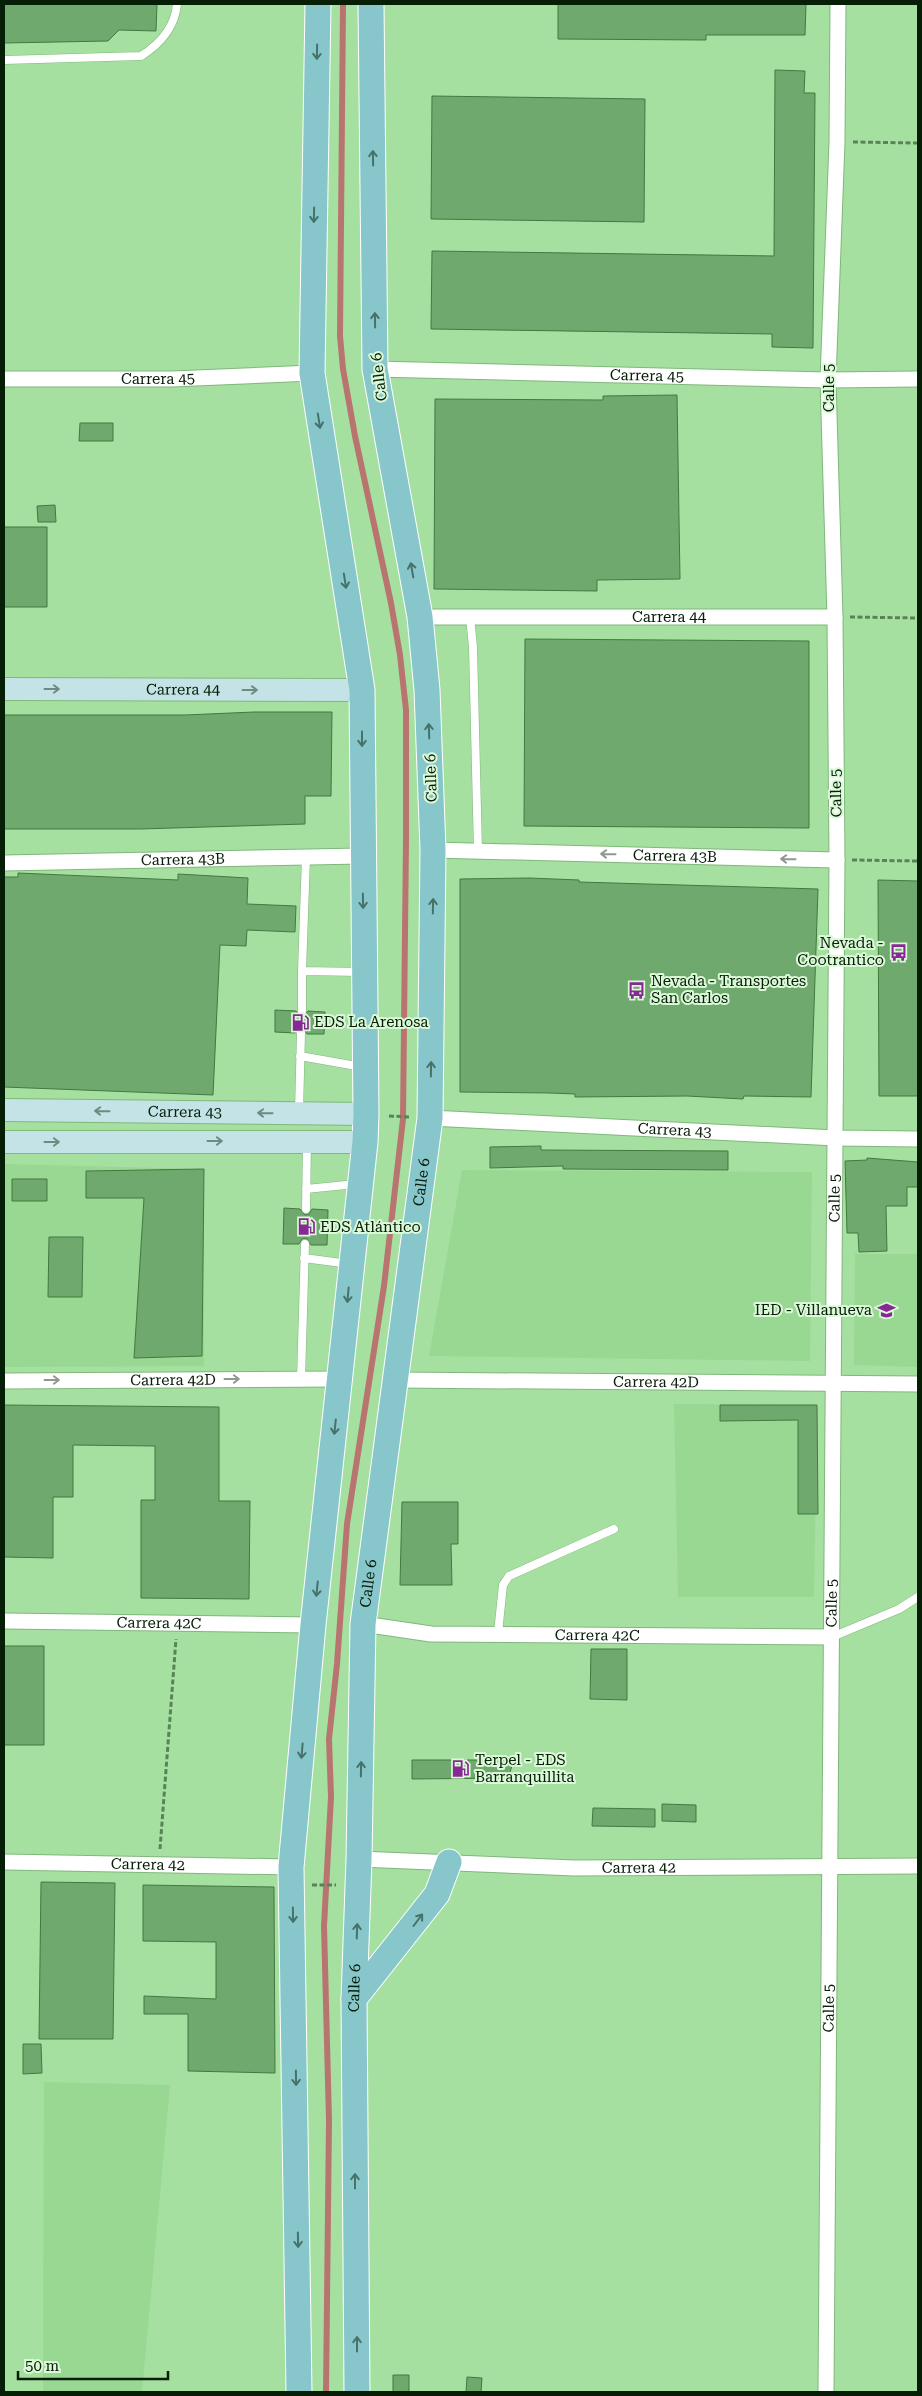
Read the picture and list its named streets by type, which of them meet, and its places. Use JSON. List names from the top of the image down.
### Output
{
  "streets": {
    "main road": ["Calle 6"],
    "street": [
      "Carrera 45",
      "Calle 5",
      "Carrera 44",
      "Carrera 43B",
      "Carrera 43",
      "Carrera 42D",
      "Carrera 42C",
      "Carrera 42"
    ]
  },
  "crossings": [
    ["Carrera 45", "Calle 6"],
    ["Carrera 45", "Calle 5"],
    ["Calle 6", "Carrera 44"],
    ["Calle 6", "Carrera 43B"],
    ["Calle 6", "Carrera 43"],
    ["Calle 6", "Carrera 42D"],
    ["Calle 6", "Carrera 42C"],
    ["Calle 6", "Carrera 42"],
    ["Calle 5", "Carrera 44"],
    ["Calle 5", "Carrera 43B"],
    ["Calle 5", "Carrera 43"],
    ["Calle 5", "Carrera 42D"],
    ["Calle 5", "Carrera 42C"],
    ["Calle 5", "Carrera 42"]
  ],
  "one_way": ["Carrera 44", "Carrera 43B"],
  "places": {
    "bus stop": ["Nevada - Cootrantico", "Nevada - Transportes San Carlos"],
    "fuel station": ["EDS La Arenosa", "EDS Atlántico", "Terpel - EDS Barranquillita"],
    "school or university": ["IED - Villanueva"]
  },
  "scale_bar": "50 m"
}
